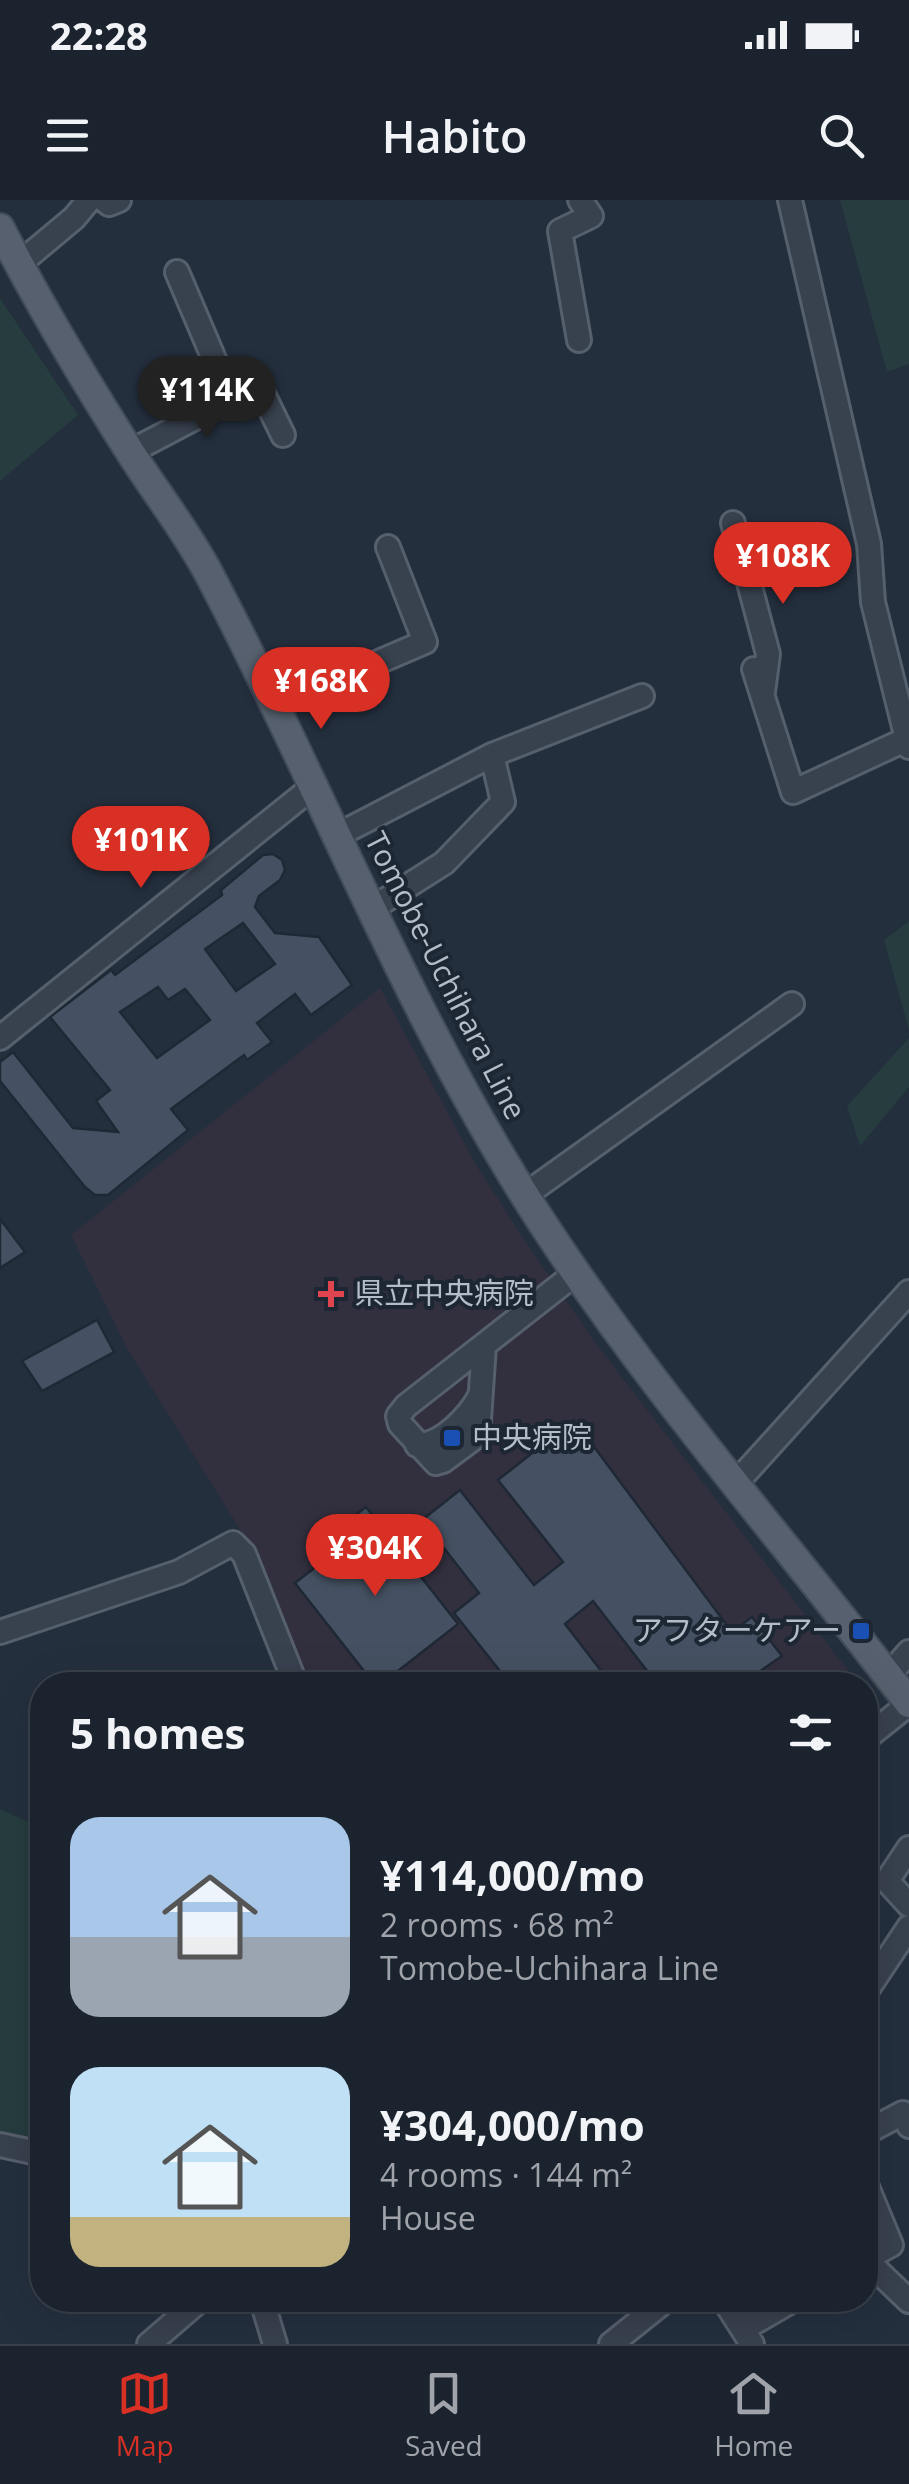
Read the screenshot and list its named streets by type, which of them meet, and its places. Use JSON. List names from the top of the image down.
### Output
{
  "streets": {
    "main road": ["Tomobe-Uchihara Line"]
  },
  "places": {
    "health": ["県立中央病院"],
    "transit": ["中央病院", "アフターケアー"]
  },
  "page": {
    "status": "22:28",
    "header": "Habito",
    "price": [
      "¥114K",
      "¥108K",
      "¥168K",
      "¥101K",
      "¥304K"
    ],
    "heading": "5 homes",
    "list": [
      {
        "name": "¥114,000/mo",
        "note": "2 rooms · 68 m² · Tomobe-Uchihara Line"
      },
      {
        "name": "¥304,000/mo",
        "note": "4 rooms · 144 m² · House"
      }
    ],
    "tabs": ["Map", "Saved", "Home"]
  }
}
